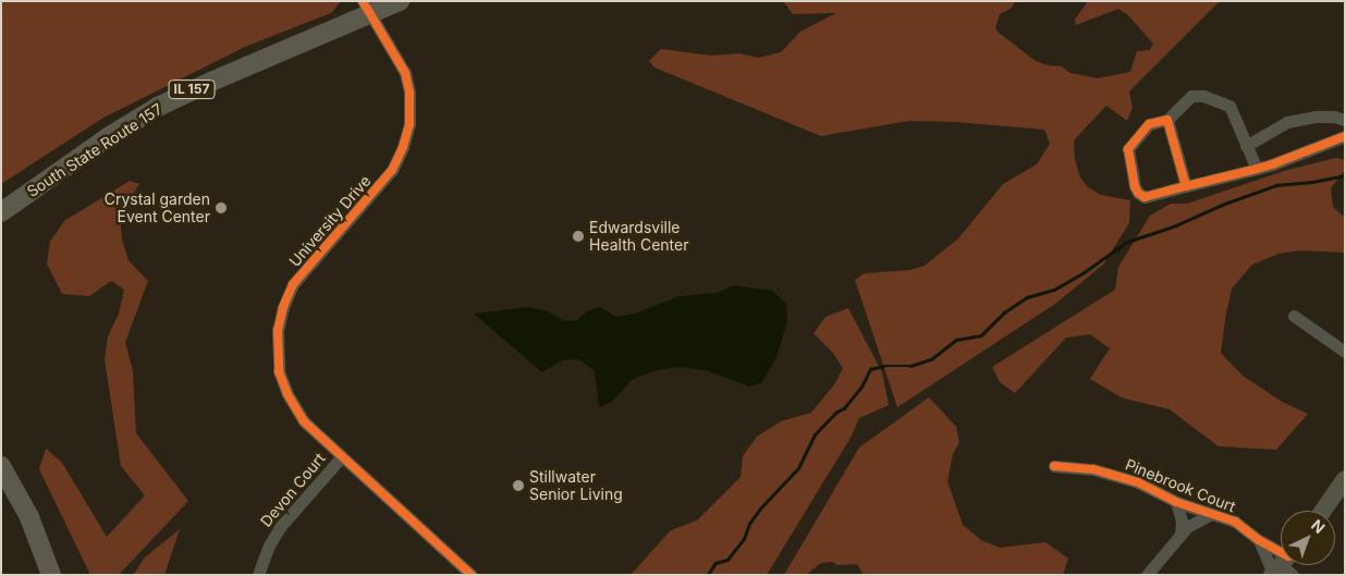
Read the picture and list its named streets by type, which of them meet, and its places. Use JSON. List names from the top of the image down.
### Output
{
  "streets": {
    "main road": ["IL 157", "South State Route 157"],
    "street": ["University Drive", "Pinebrook Court", "Devon Court"]
  },
  "crossings": [
    ["South State Route 157", "University Drive"],
    ["University Drive", "Devon Court"]
  ],
  "places": ["Crystal garden Event Center", "Edwardsville Health Center", "Stillwater Senior Living"],
  "north": "top right"
}
